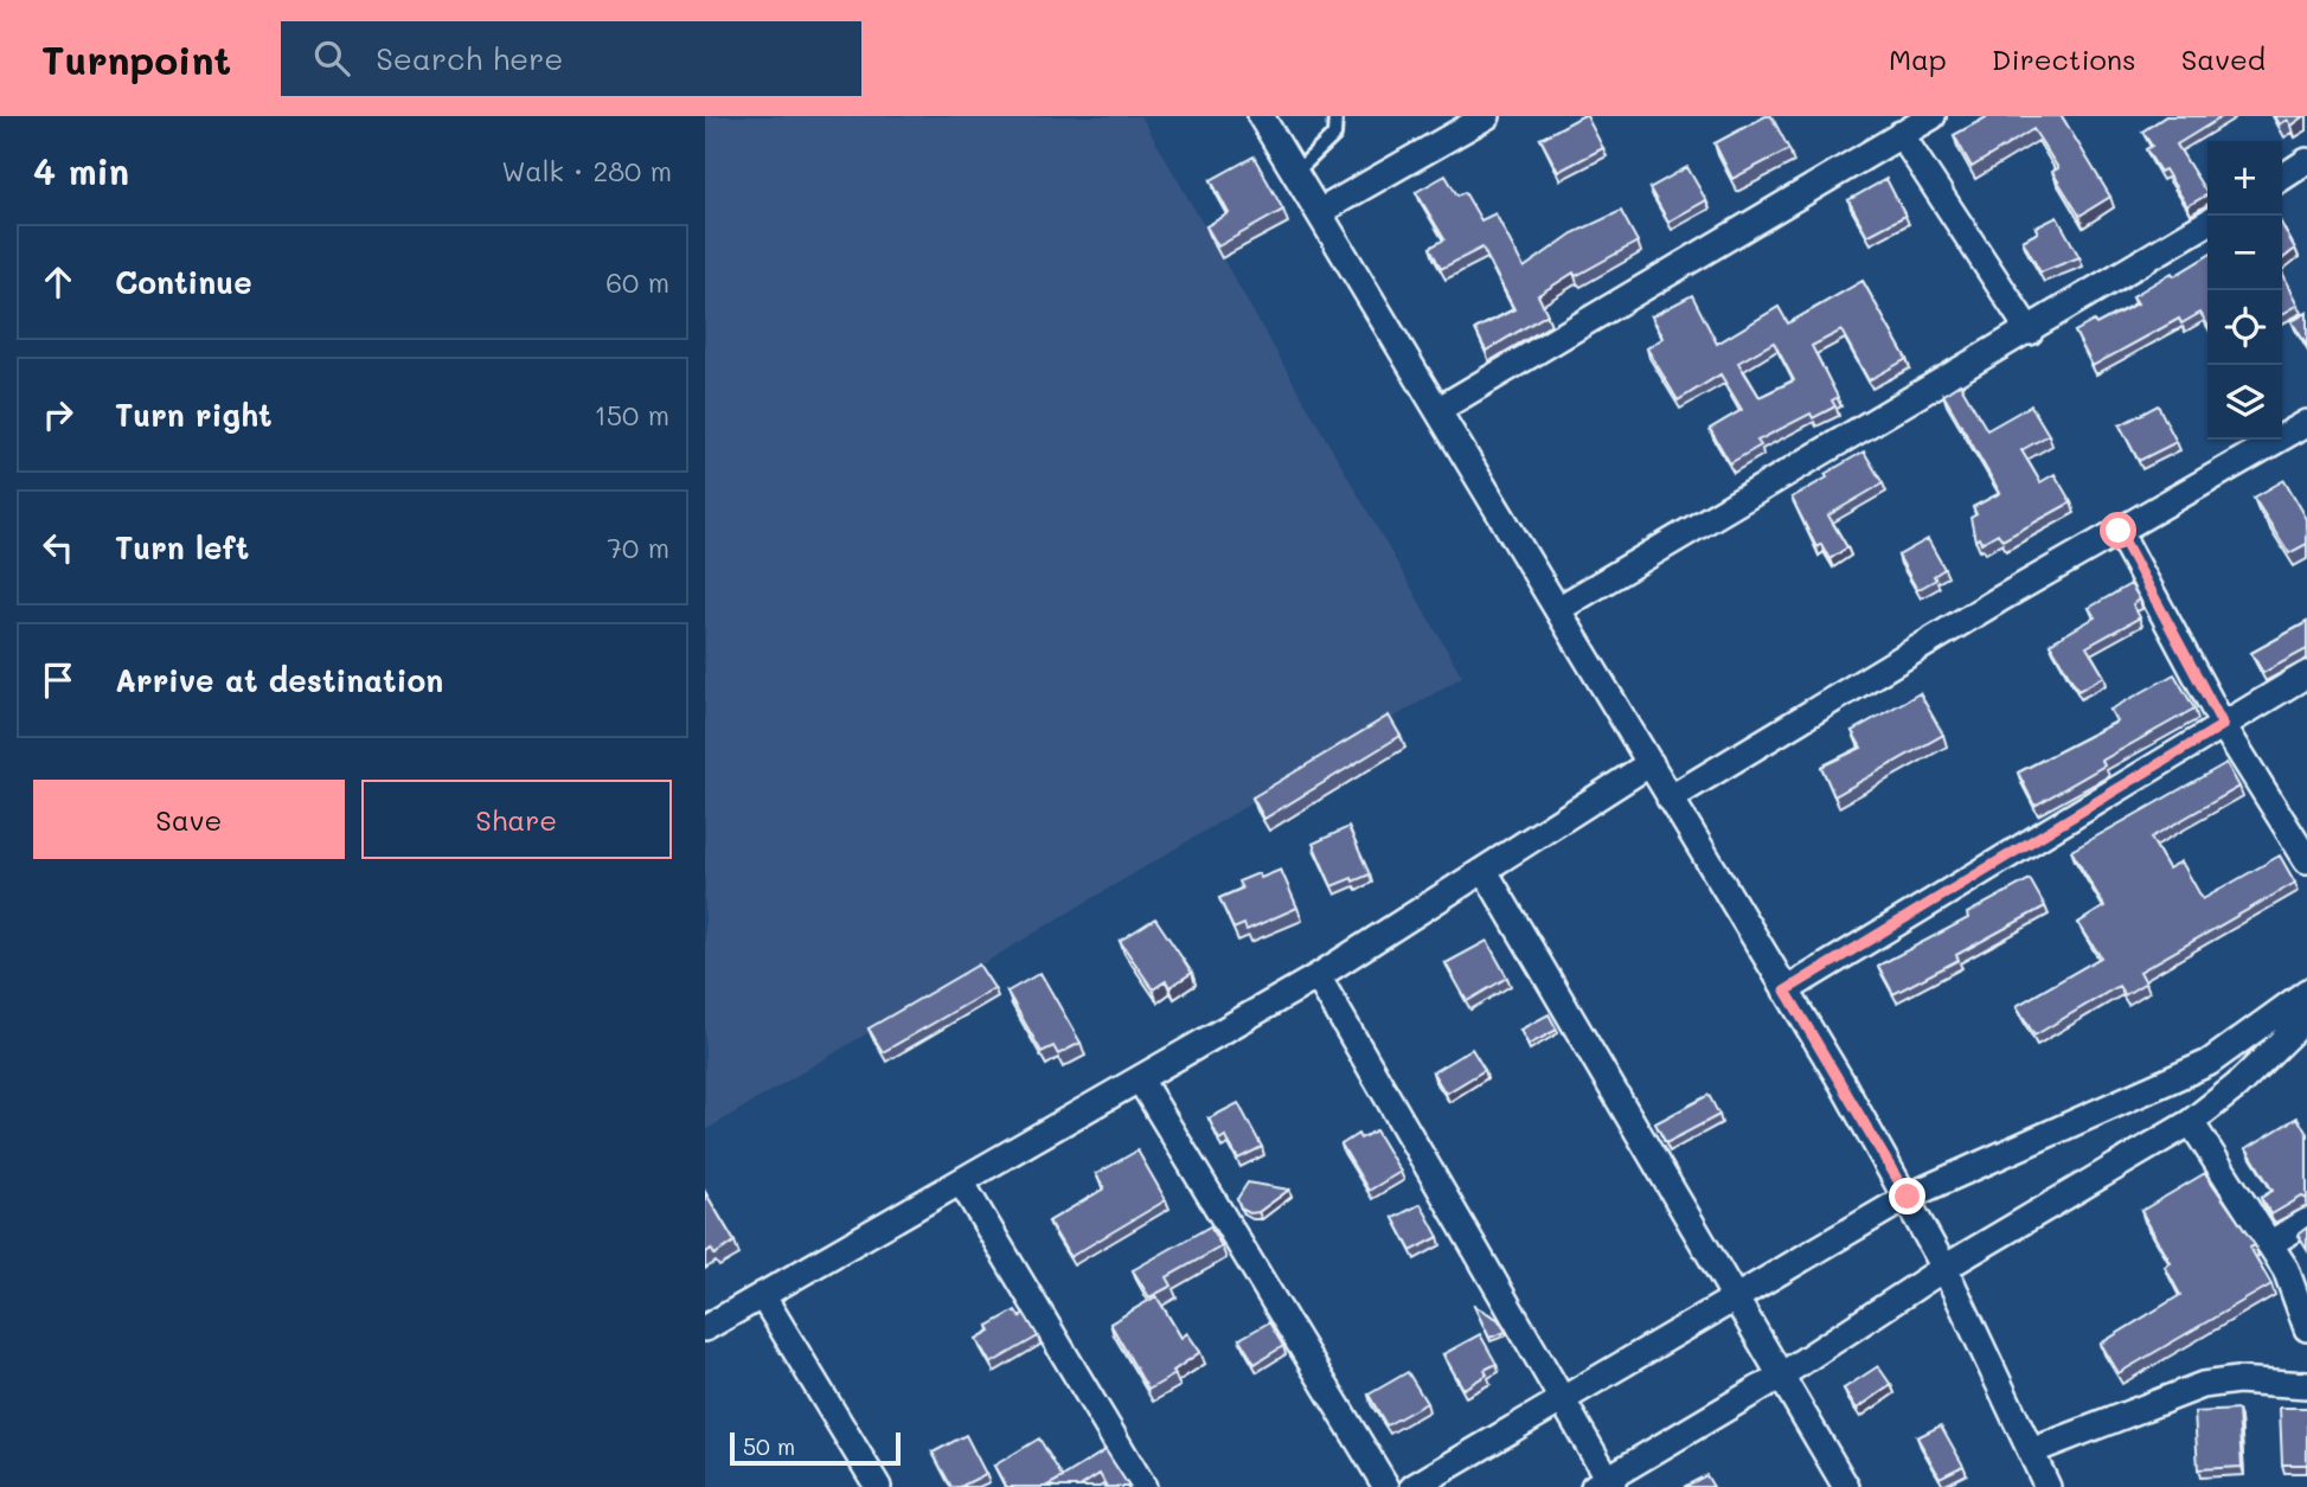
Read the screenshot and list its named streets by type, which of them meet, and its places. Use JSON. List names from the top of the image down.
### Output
{
  "scale_bar": "50 m",
  "page": {
    "header": "Turnpoint",
    "search": "Search here",
    "nav": ["Map", "Directions", "Saved"],
    "heading": ["4 min", "Walk · 280 m"],
    "map_buttons": ["+", "−"],
    "list": [
      ["Continue", "60 m"],
      ["Turn right", "150 m"],
      ["Turn left", "70 m"],
      "Arrive at destination"
    ],
    "buttons": ["Save", "Share"],
    "scale": "50 m"
  }
}
